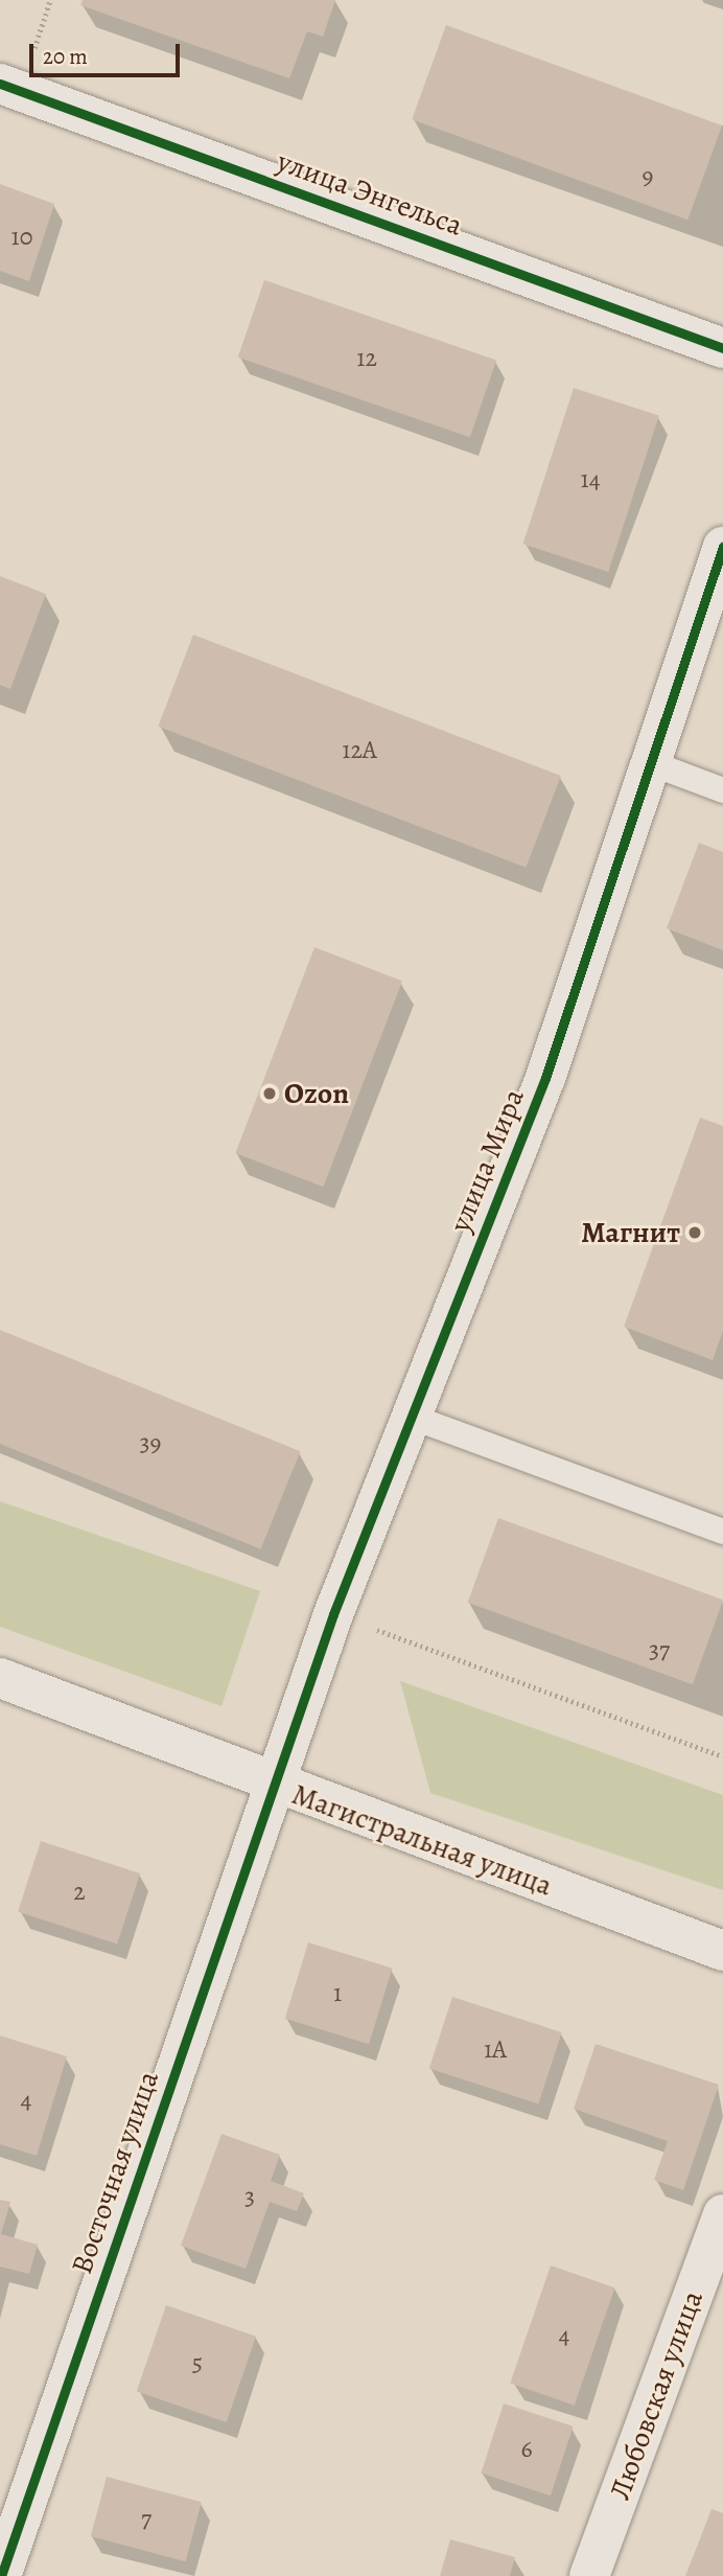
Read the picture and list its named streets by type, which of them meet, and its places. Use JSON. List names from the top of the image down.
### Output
{
  "streets": {
    "street": [
      "улица Энгельса",
      "улица Мира",
      "Магистральная улица",
      "Восточная улица",
      "Любовская улица"
    ]
  },
  "crossings": [
    ["улица Мира", "Магистральная улица"],
    ["улица Мира", "Восточная улица"],
    ["Магистральная улица", "Восточная улица"]
  ],
  "places": ["Ozon", "Магнит"],
  "house_numbers": [
    "9",
    "10",
    "12",
    "14",
    "12А",
    "39",
    "37",
    "2",
    "1",
    "1А",
    "4",
    "3",
    "4",
    "5",
    "6",
    "7"
  ],
  "scale_bar": "20 m"
}
